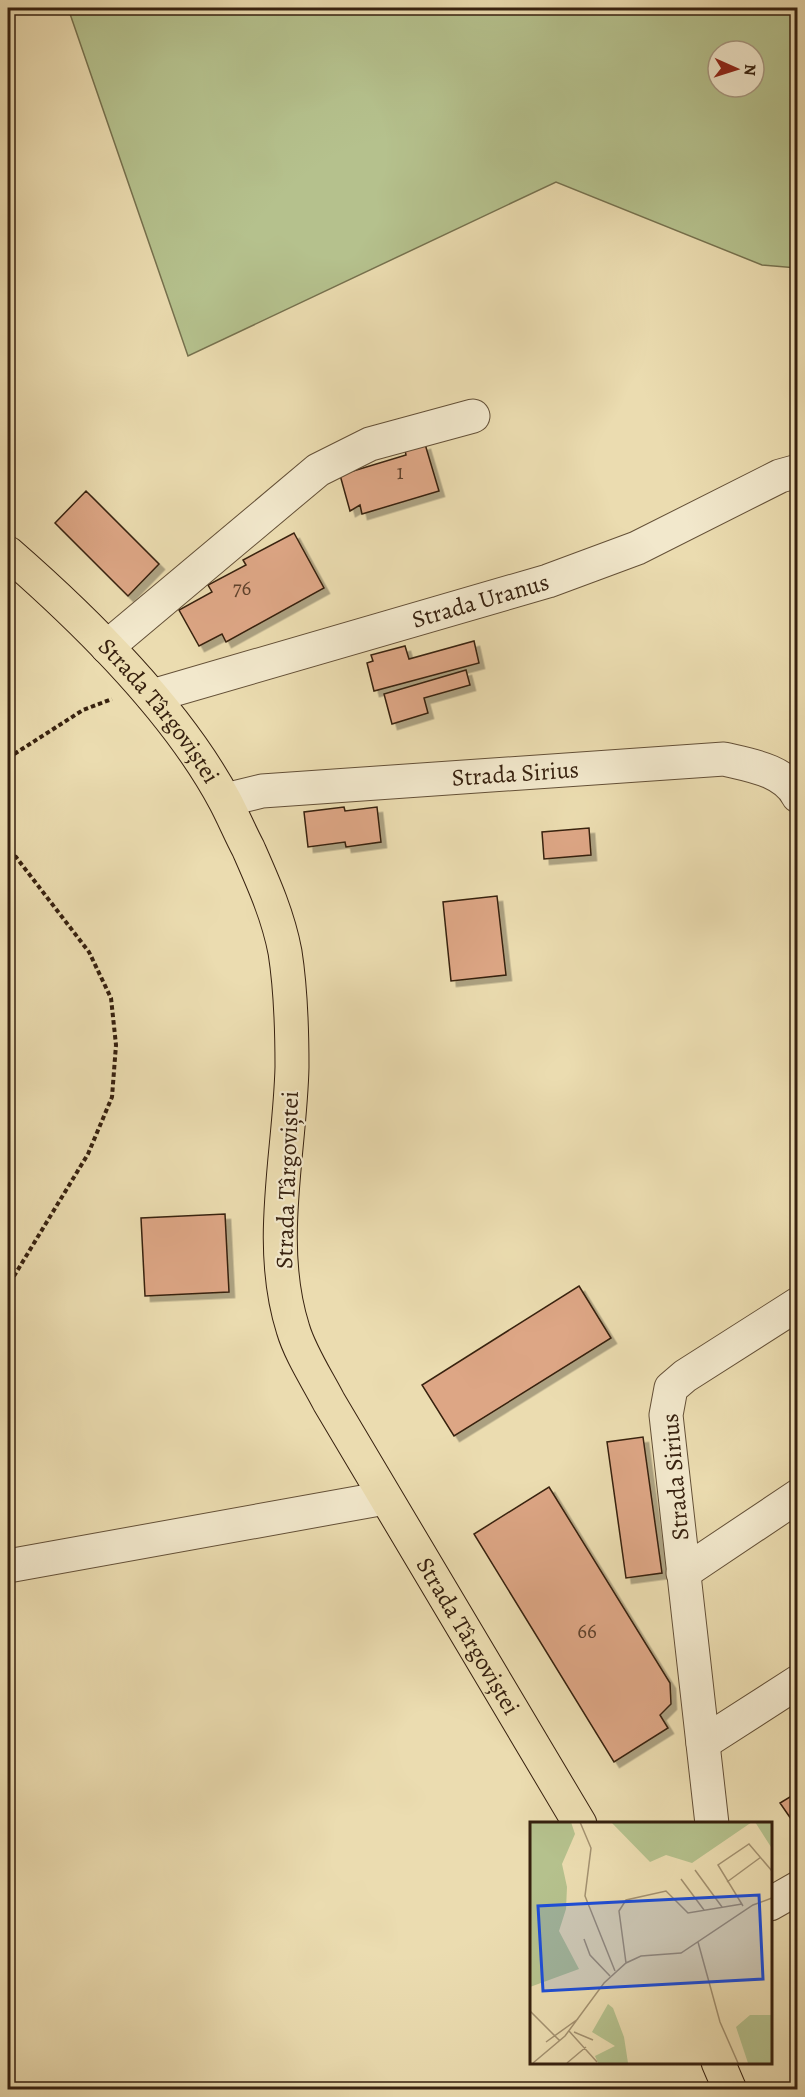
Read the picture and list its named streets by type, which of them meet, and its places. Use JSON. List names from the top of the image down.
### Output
{
  "streets": {
    "main road": ["Strada Târgoviștei"],
    "street": ["Strada Uranus", "Strada Sirius"]
  },
  "crossings": [
    ["Strada Uranus", "Strada Târgoviștei"],
    ["Strada Târgoviștei", "Strada Sirius"]
  ],
  "house_numbers": ["1", "76", "66"],
  "north": "right"
}
